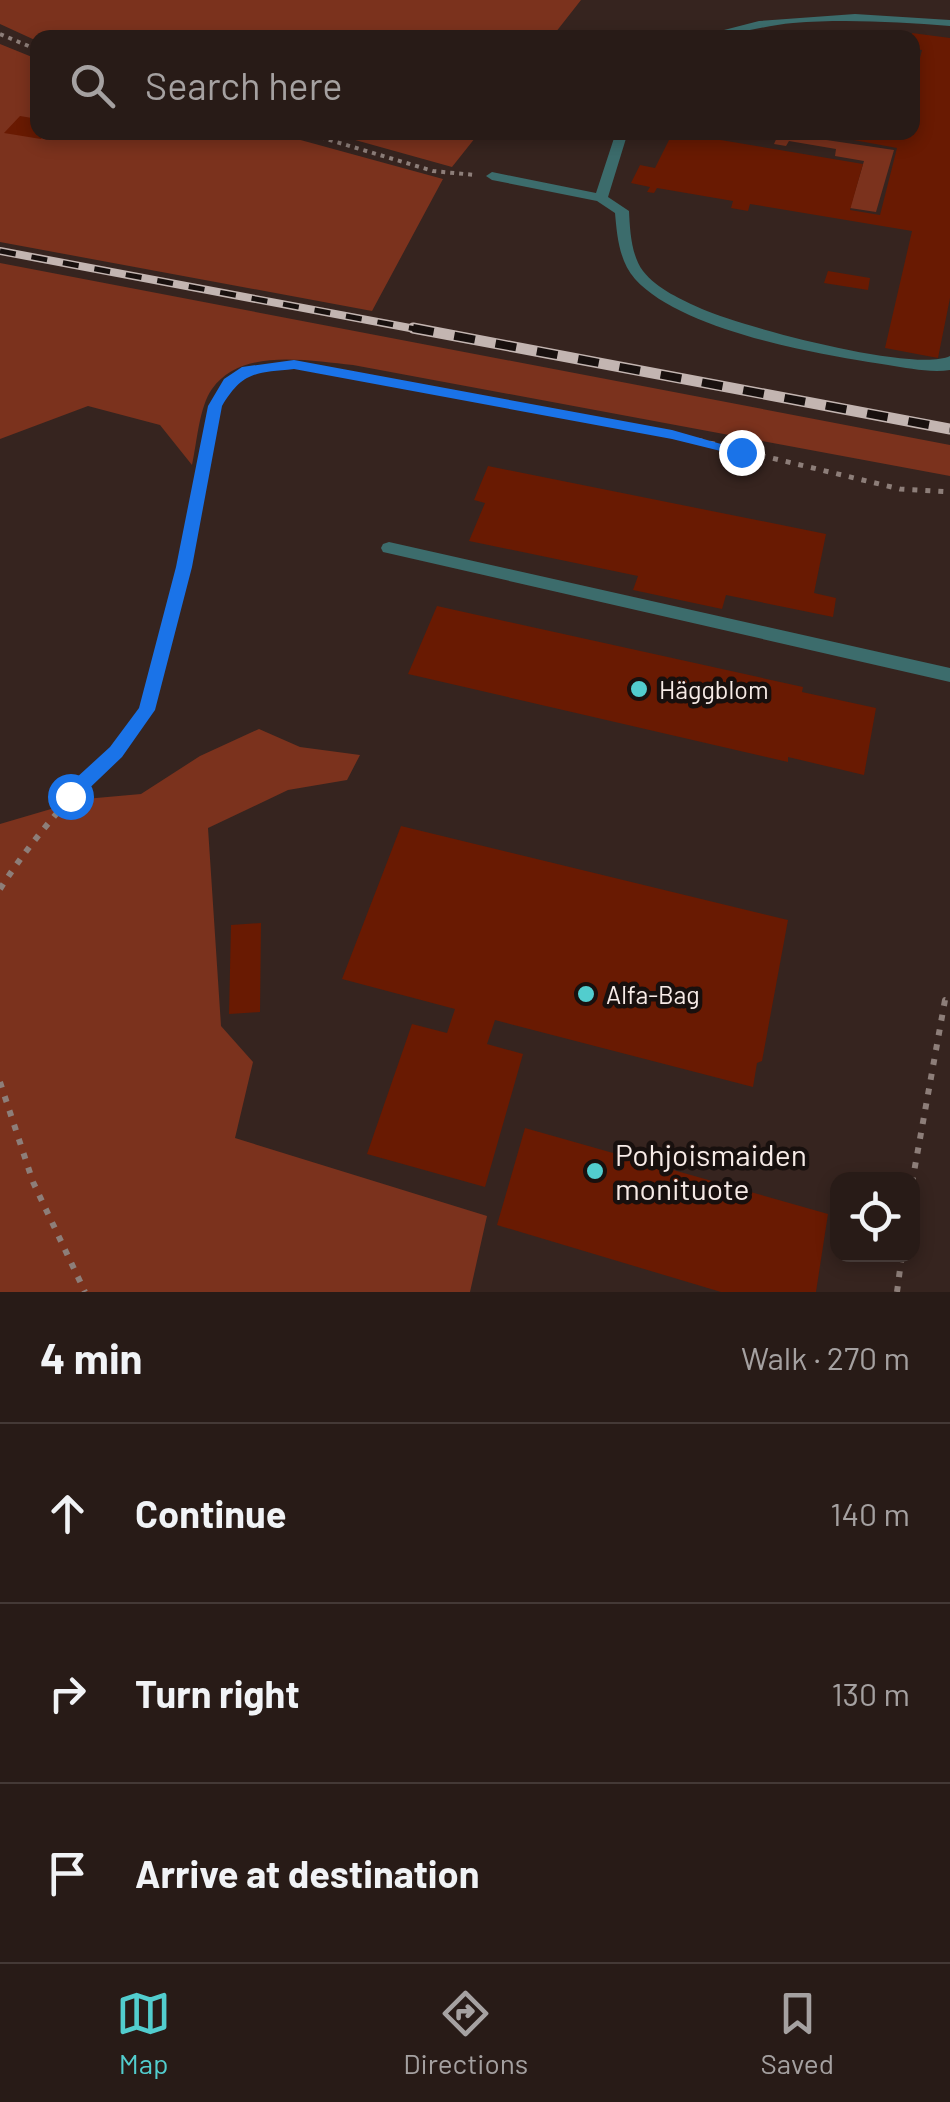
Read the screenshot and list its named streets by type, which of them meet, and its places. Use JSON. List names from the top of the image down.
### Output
{
  "places": ["Häggblom", "Alfa-Bag", "Pohjoismaiden monituote"],
  "page": {
    "search": "Search here",
    "heading": ["4 min", "Walk · 270 m"],
    "list": [
      ["Continue", "140 m"],
      ["Turn right", "130 m"],
      "Arrive at destination"
    ],
    "nav": ["Map", "Directions", "Saved"]
  }
}
